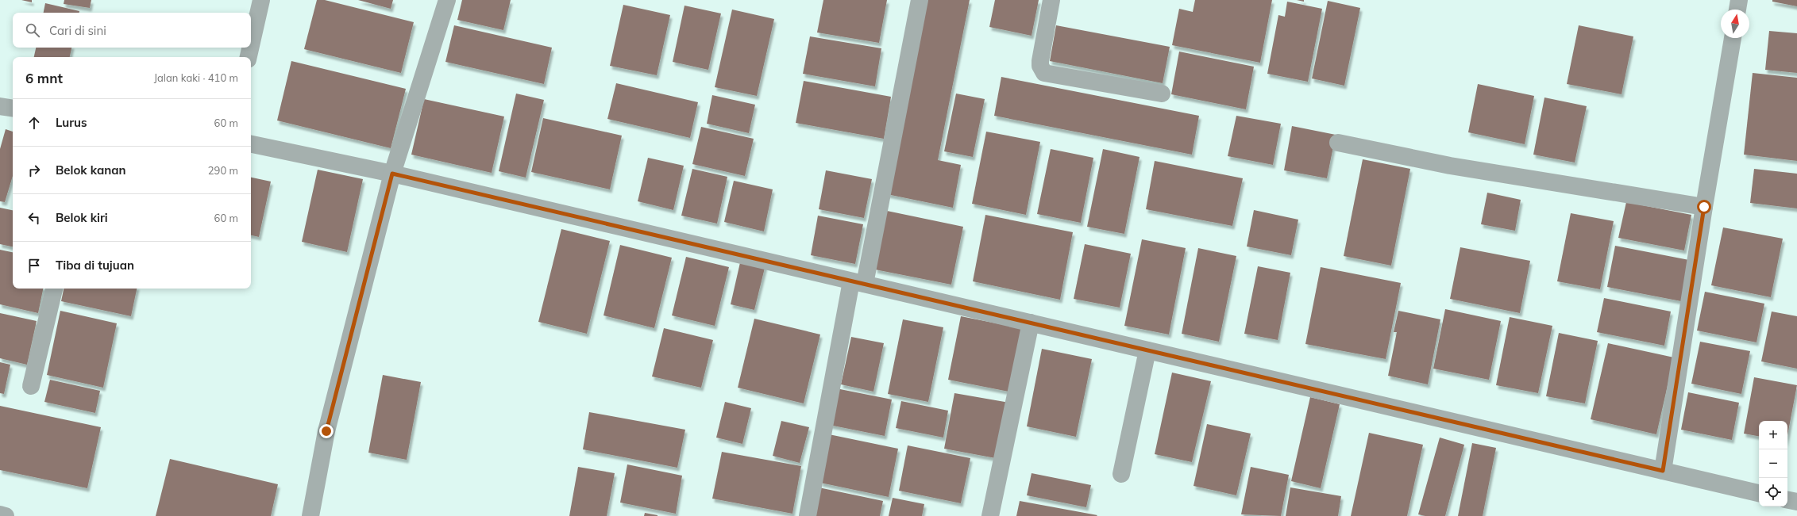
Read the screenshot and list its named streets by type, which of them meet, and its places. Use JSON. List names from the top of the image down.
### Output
{
  "north": "top",
  "page": {
    "search": "Cari di sini",
    "heading": ["6 mnt", "Jalan kaki · 410 m"],
    "list": [
      ["Lurus", "60 m"],
      ["Belok kanan", "290 m"],
      ["Belok kiri", "60 m"],
      "Tiba di tujuan"
    ],
    "map_buttons": ["+", "−"]
  }
}
